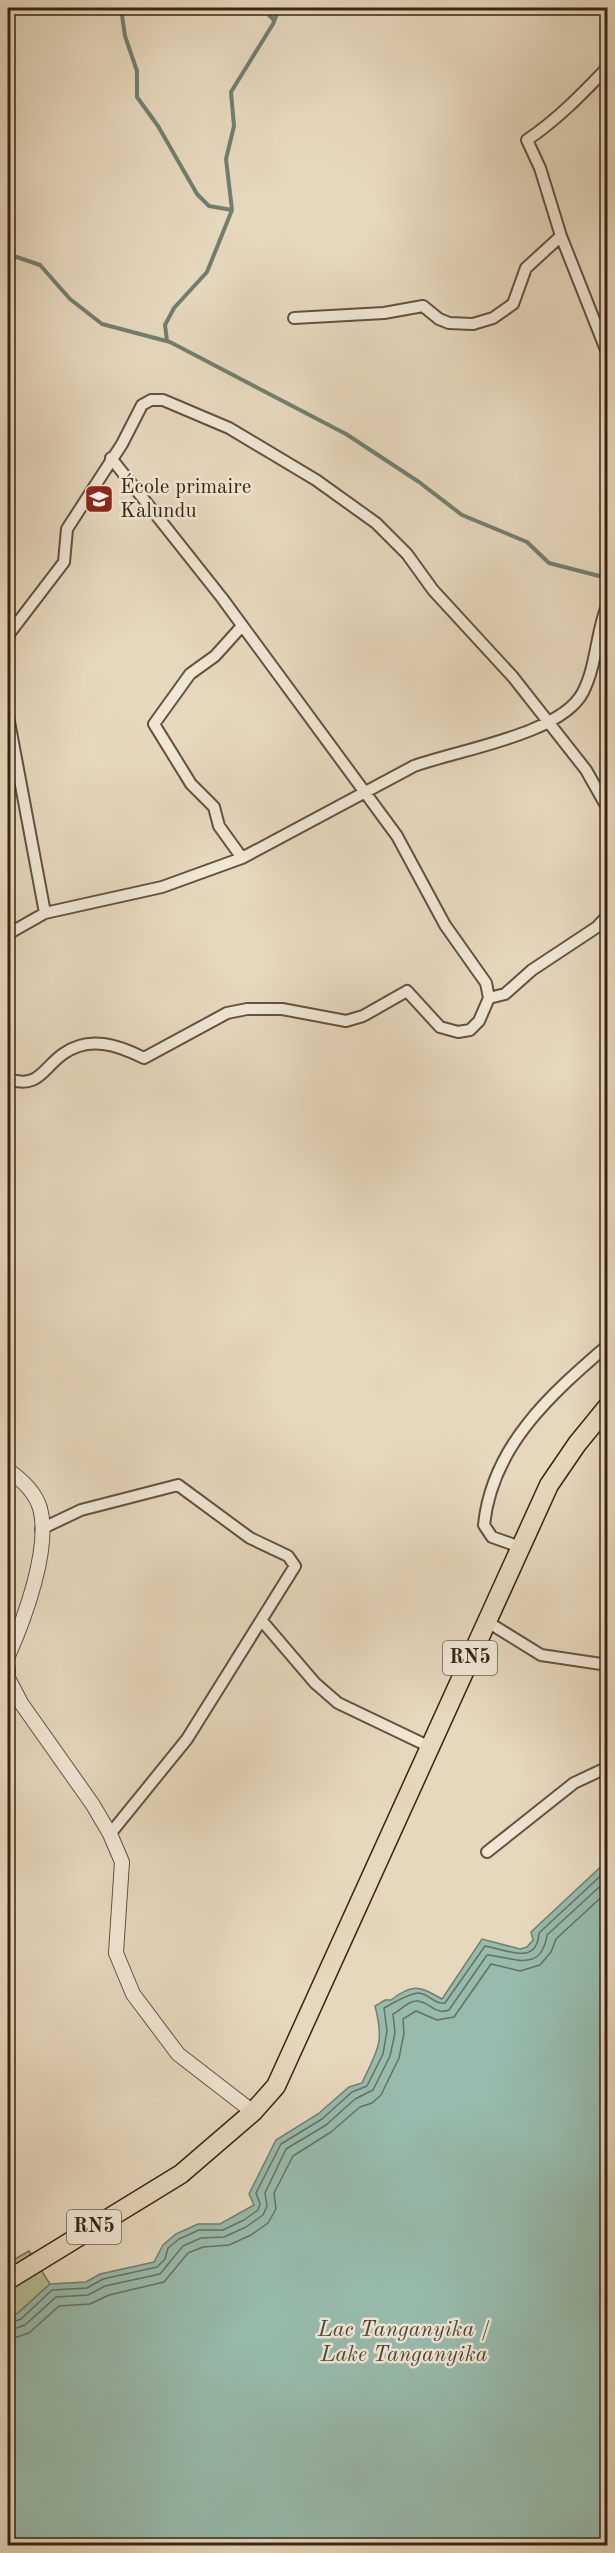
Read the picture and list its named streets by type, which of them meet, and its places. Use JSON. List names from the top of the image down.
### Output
{
  "streets": {
    "highway": ["RN5"]
  },
  "water": ["Lac Tanganyika / Lake Tanganyika"],
  "places": {
    "school or university": ["École primaire Kalundu"]
  }
}
